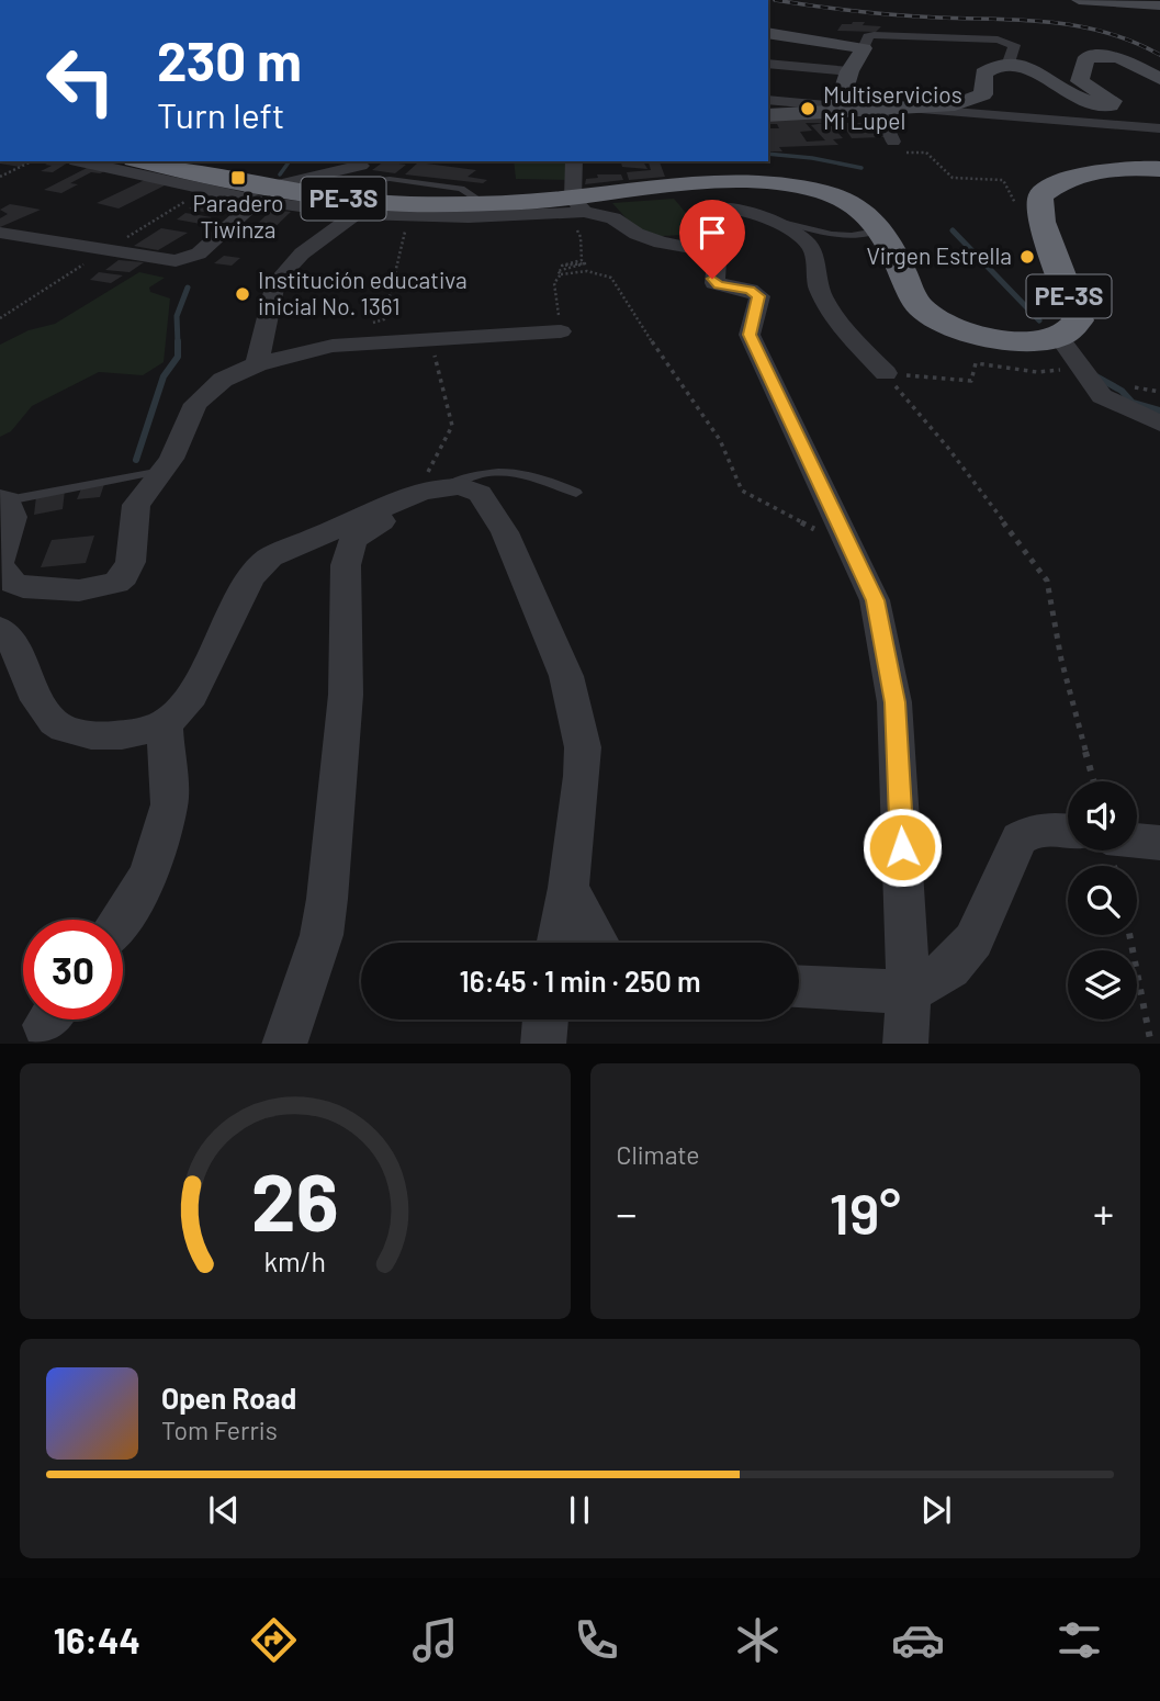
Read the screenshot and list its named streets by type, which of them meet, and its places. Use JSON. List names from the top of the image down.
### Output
{
  "streets": {
    "highway": ["PE-3S"]
  },
  "places": {
    "other": ["Multiservicios Mi Lupel", "Virgen Estrella", "Institución educativa inicial No. 1361"],
    "transit": ["Paradero Tiwinza"]
  },
  "page": {
    "turn": ["230 m", "Turn left"],
    "limit": "30",
    "trip": "16:45 · 1 min · 250 m",
    "tile": "Climate",
    "heat": ["−", "19°", "+"],
    "song": ["Open Road", "Tom Ferris"],
    "tabs": "16:44",
    "gauge": ["26", "km/h"]
  }
}
